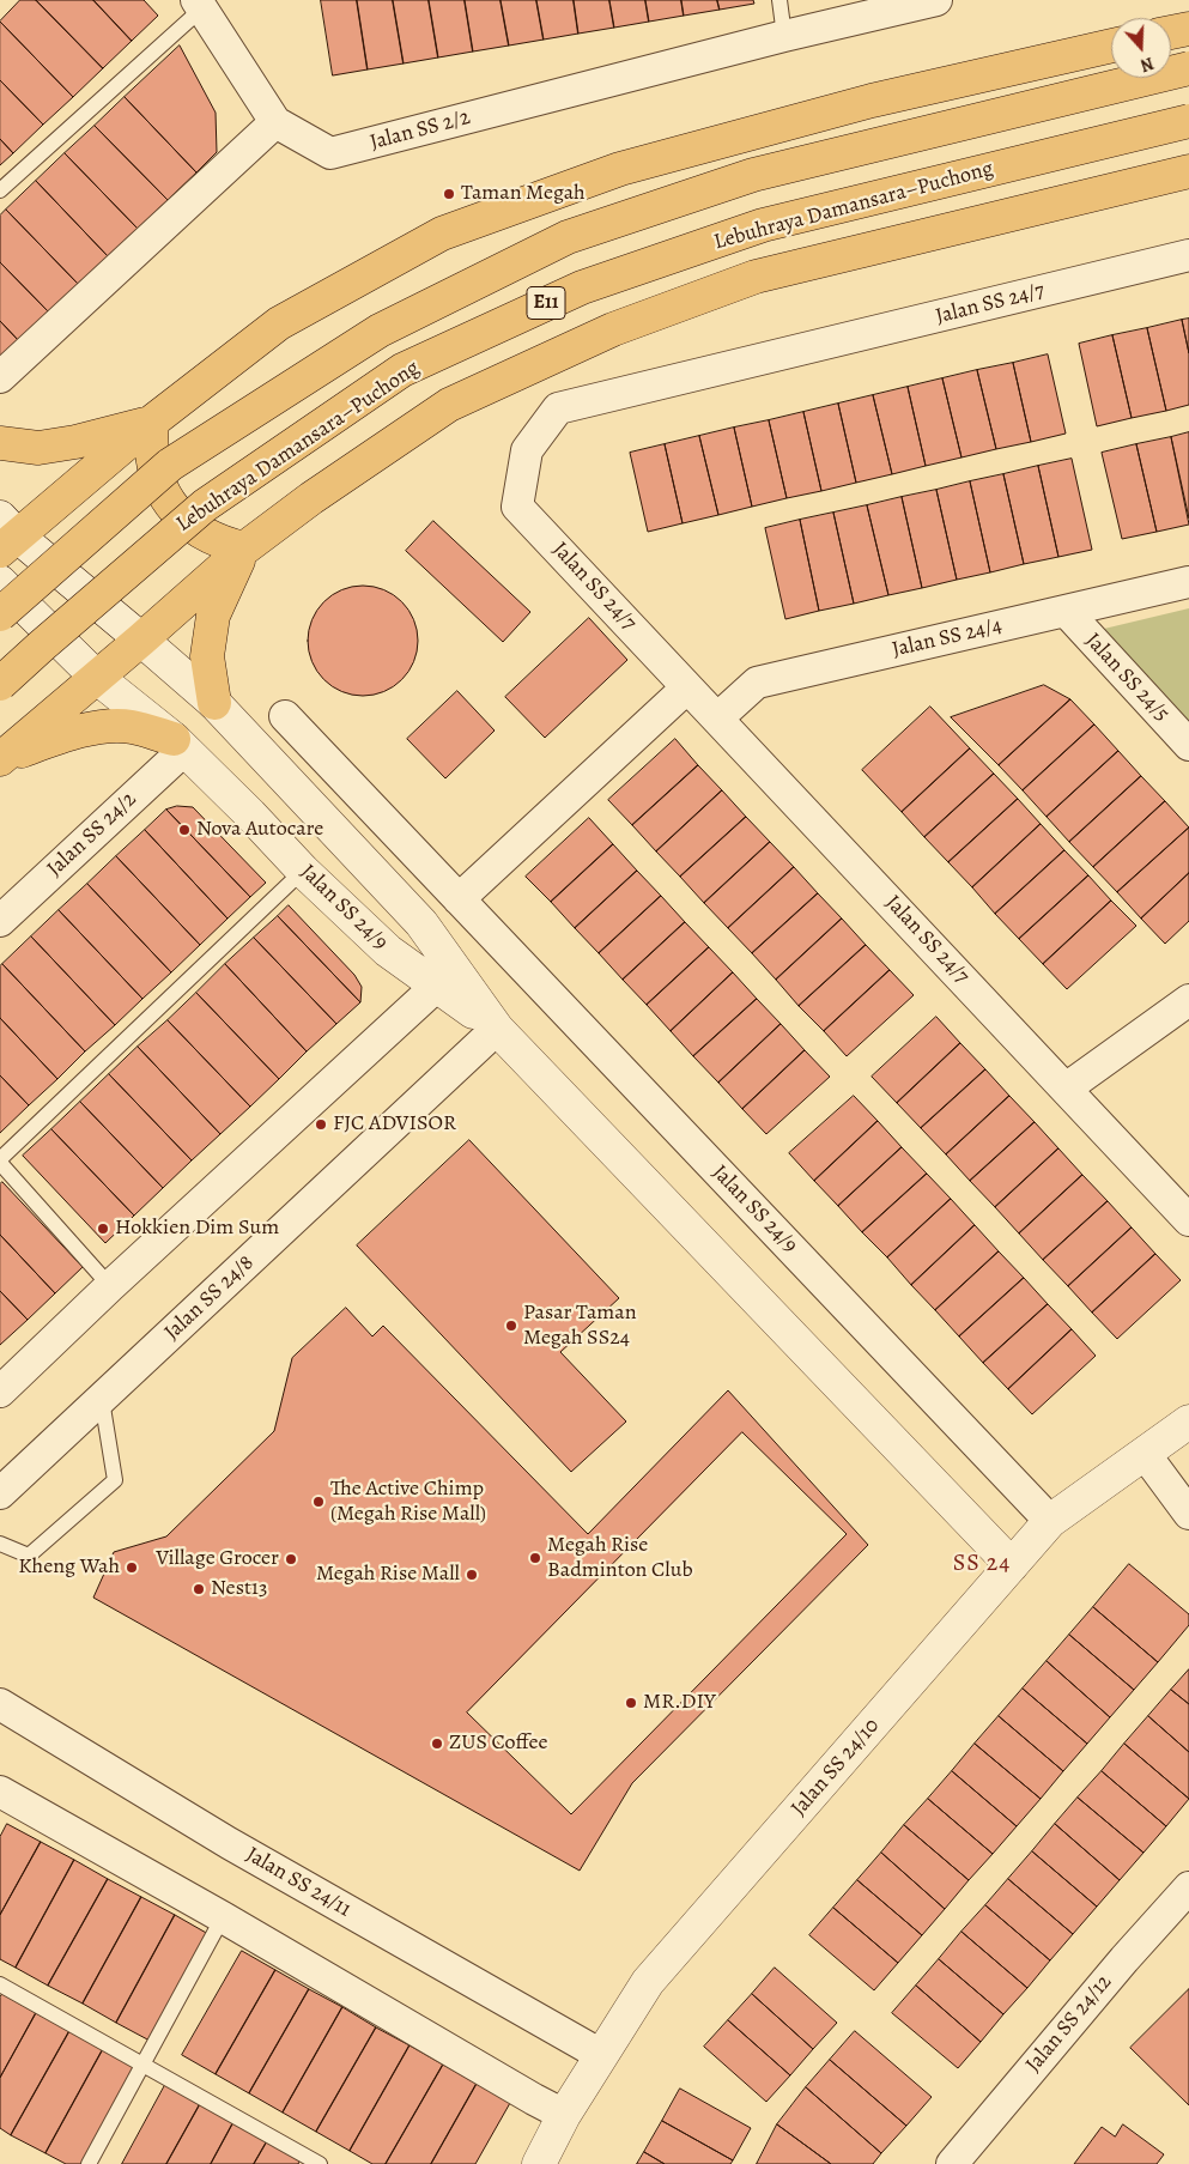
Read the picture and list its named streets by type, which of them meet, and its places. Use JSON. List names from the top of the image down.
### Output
{
  "streets": {
    "highway": ["Lebuhraya Damansara–Puchong", "E11"],
    "street": [
      "Jalan SS 2/2",
      "Jalan SS 24/7",
      "Jalan SS 24/4",
      "Jalan SS 24/5",
      "Jalan SS 24/2",
      "Jalan SS 24/9",
      "Jalan SS 24/8",
      "Jalan SS 24/10",
      "Jalan SS 24/11",
      "Jalan SS 24/12"
    ]
  },
  "crossings": [
    ["Jalan SS 24/7", "Jalan SS 24/4"],
    ["Jalan SS 24/4", "Jalan SS 24/5"],
    ["Jalan SS 24/2", "Jalan SS 24/9"],
    ["Jalan SS 24/9", "Jalan SS 24/8"],
    ["Jalan SS 24/9", "Jalan SS 24/10"],
    ["Jalan SS 24/10", "Jalan SS 24/11"]
  ],
  "districts": ["SS 24"],
  "places": [
    "Taman Megah",
    "Nova Autocare",
    "FJC ADVISOR",
    "Hokkien Dim Sum",
    "Pasar Taman Megah SS24",
    "The Active Chimp (Megah Rise Mall)",
    "Megah Rise Badminton Club",
    "Village Grocer",
    "Kheng Wah",
    "Megah Rise Mall",
    "Nest13",
    "MR.DIY",
    "ZUS Coffee"
  ],
  "north": "bottom"
}
